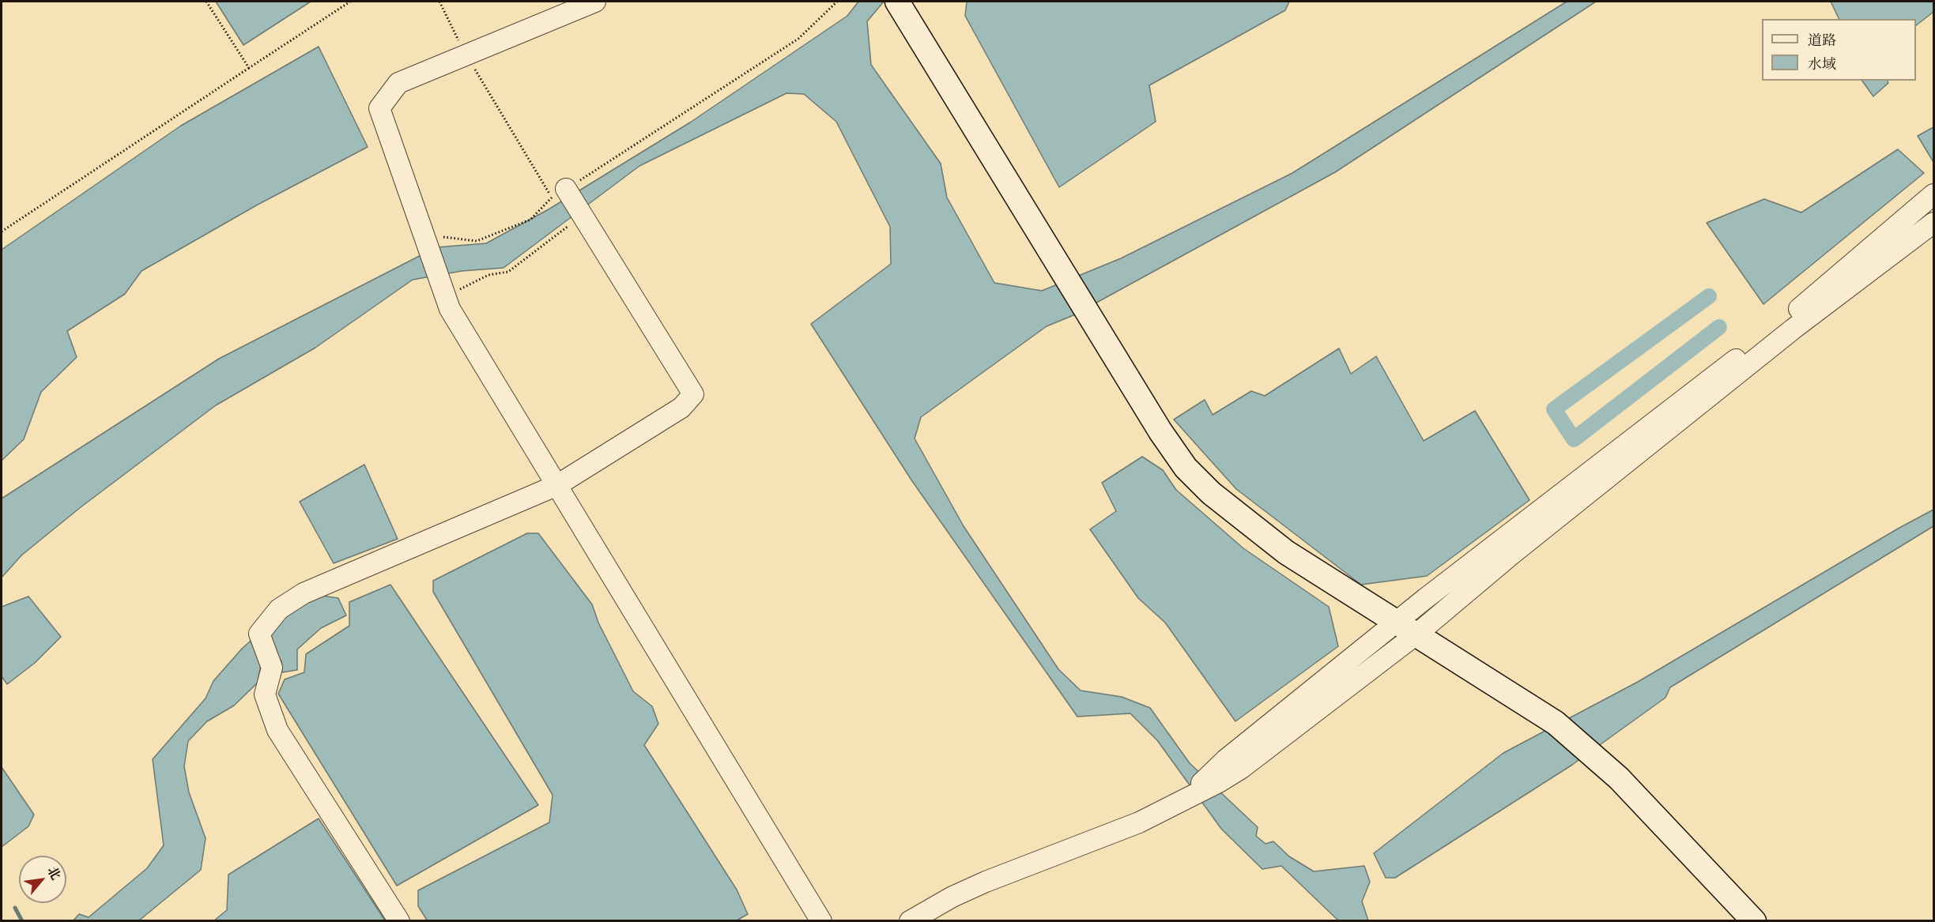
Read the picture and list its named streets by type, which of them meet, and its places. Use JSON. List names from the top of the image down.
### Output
{
  "legend": ["道路", "水域"],
  "north": "top right"
}
